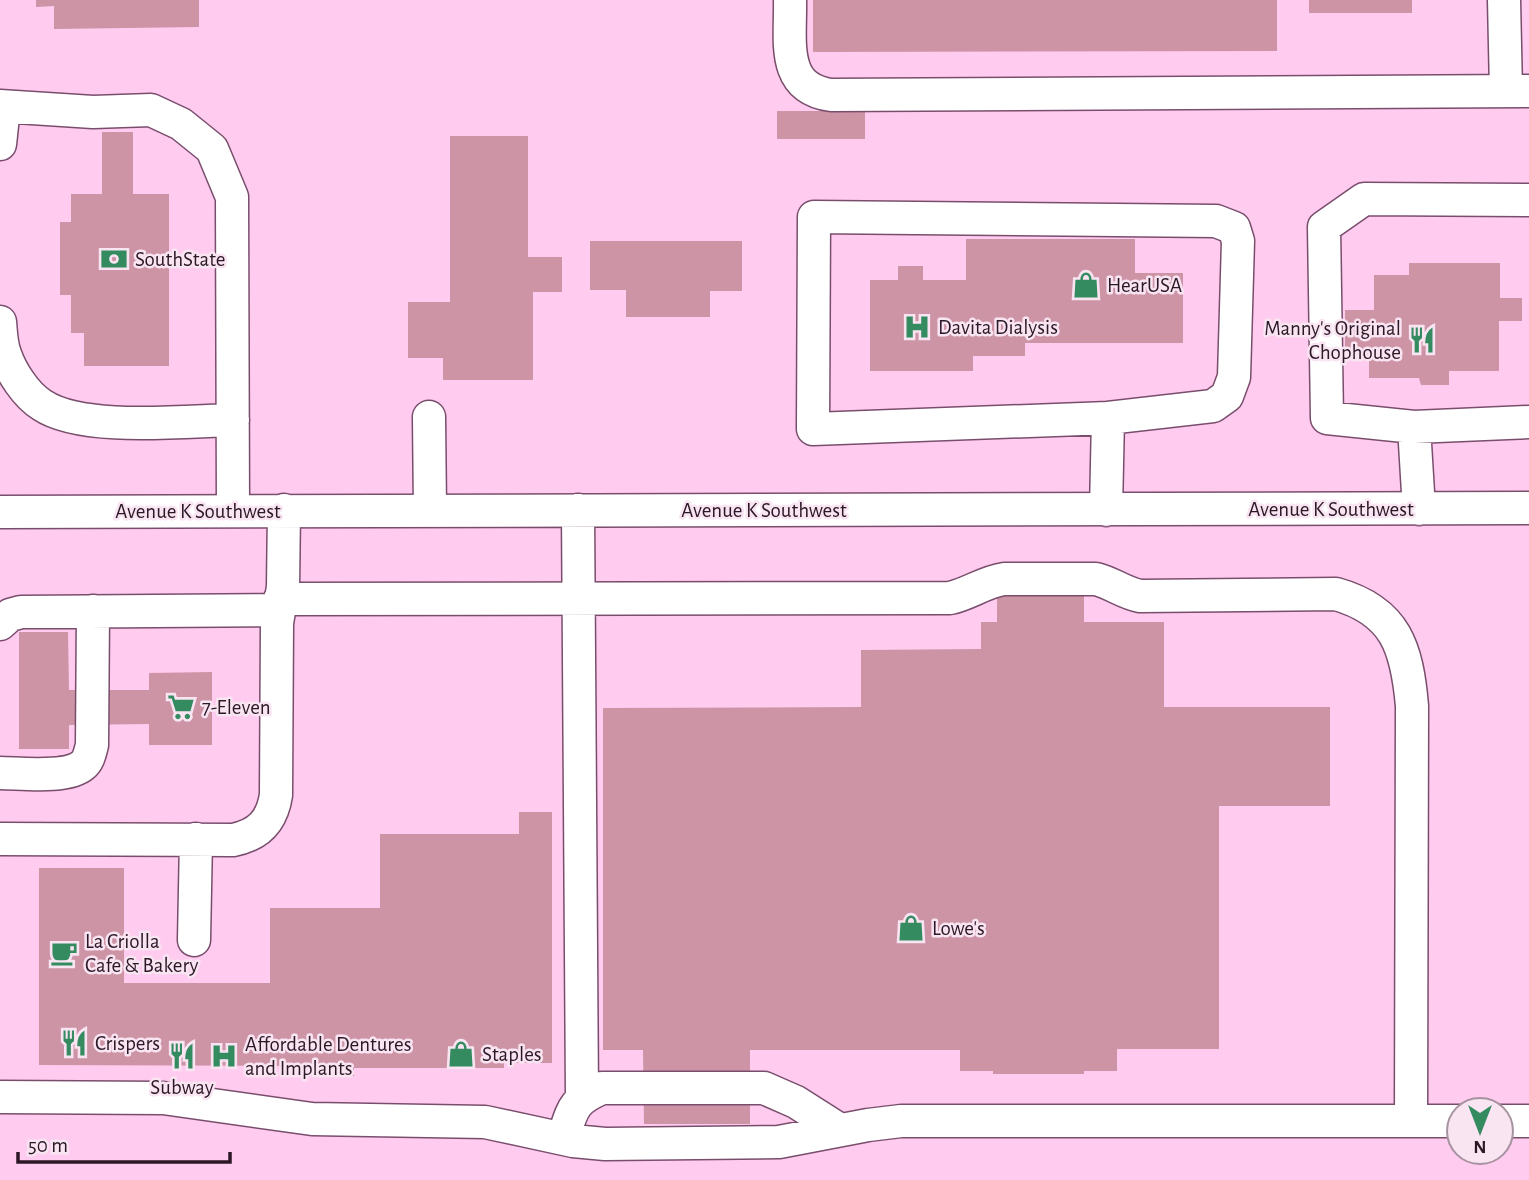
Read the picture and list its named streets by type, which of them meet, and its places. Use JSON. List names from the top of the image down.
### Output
{
  "streets": {
    "street": ["Avenue K Southwest"]
  },
  "places": {
    "bank": ["SouthState"],
    "shop": ["HearUSA", "Lowe's", "Staples"],
    "hospital": ["Davita Dialysis", "Affordable Dentures and Implants"],
    "restaurant": ["Manny's Original Chophouse", "Crispers", "Subway"],
    "supermarket": ["7-Eleven"],
    "cafe": ["La Criolla Cafe & Bakery"]
  },
  "scale_bar": "50 m",
  "north": "bottom"
}
